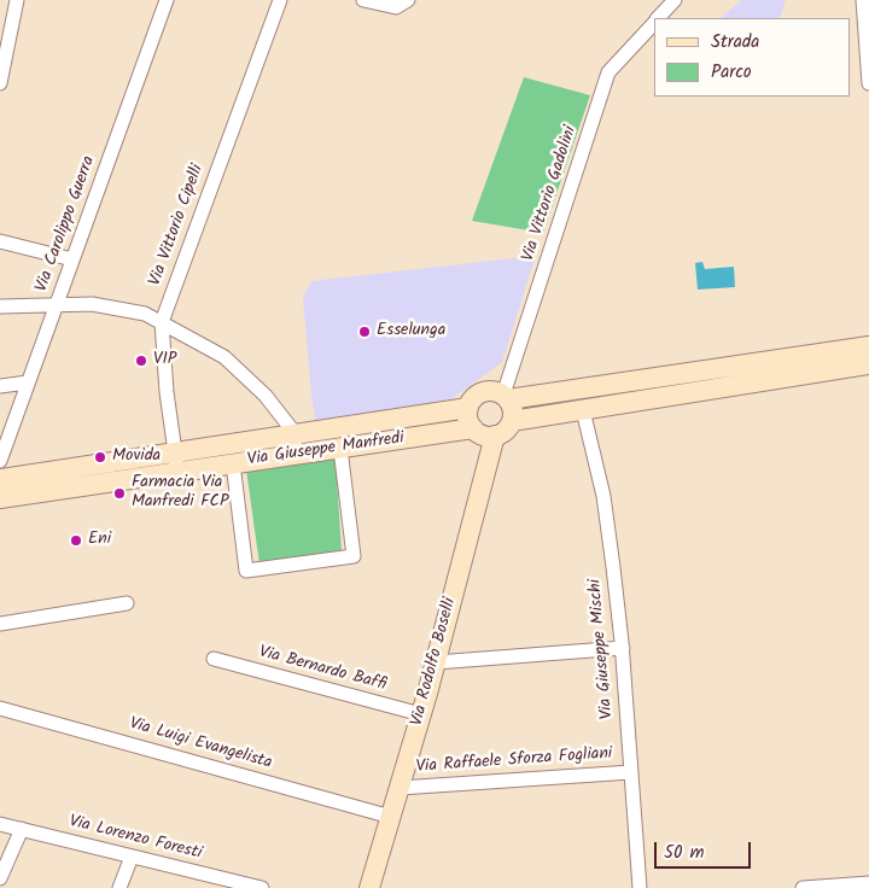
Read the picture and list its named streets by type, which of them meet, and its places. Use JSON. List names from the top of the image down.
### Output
{
  "streets": {
    "main road": ["Via Giuseppe Manfredi", "Via Rodolfo Boselli"],
    "street": [
      "Via Vittorio Gadolini",
      "Via Carolippo Guerra",
      "Via Vittorio Cipelli",
      "Via Giuseppe Mischi",
      "Via Bernardo Baffi",
      "Via Luigi Evangelista",
      "Via Raffaele Sforza Fogliani",
      "Via Lorenzo Foresti"
    ]
  },
  "crossings": [
    ["Via Vittorio Gadolini", "Via Giuseppe Manfredi"],
    ["Via Vittorio Gadolini", "Via Rodolfo Boselli"],
    ["Via Vittorio Cipelli", "Via Giuseppe Manfredi"],
    ["Via Giuseppe Manfredi", "Via Rodolfo Boselli"],
    ["Via Giuseppe Mischi", "Via Raffaele Sforza Fogliani"],
    ["Via Rodolfo Boselli", "Via Bernardo Baffi"],
    ["Via Rodolfo Boselli", "Via Luigi Evangelista"],
    ["Via Rodolfo Boselli", "Via Raffaele Sforza Fogliani"]
  ],
  "places": [
    "Esselunga",
    "VIP",
    "Movida",
    "Farmacia Via Manfredi FCP",
    "Eni"
  ],
  "legend": ["Strada", "Parco"],
  "scale_bar": "50 m"
}
